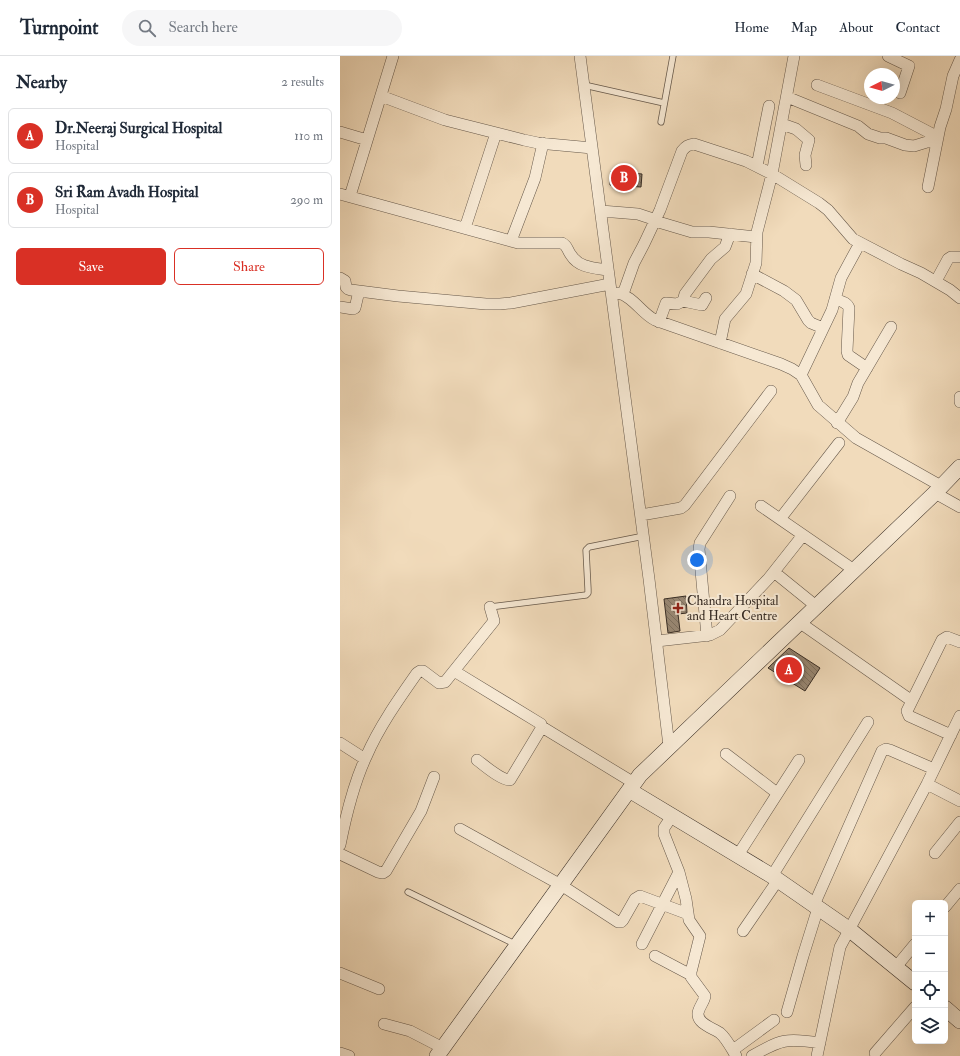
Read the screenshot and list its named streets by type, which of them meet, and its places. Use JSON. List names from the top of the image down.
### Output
{
  "places": {
    "health": ["Chandra Hospital and Heart Centre"]
  },
  "north": "left",
  "page": {
    "header": "Turnpoint",
    "search": "Search here",
    "nav": [
      "Home",
      "Map",
      "About",
      "Contact"
    ],
    "heading": ["Nearby", "2 results"],
    "list": [
      {
        "mark": "A",
        "name": "Dr.Neeraj Surgical Hospital",
        "note": "Hospital",
        "value": "110 m"
      },
      {
        "mark": "B",
        "name": "Sri Ram Avadh Hospital",
        "note": "Hospital",
        "value": "290 m"
      }
    ],
    "pins": ["B", "A"],
    "buttons": ["Save", "Share"],
    "map_buttons": ["+", "−"]
  }
}
